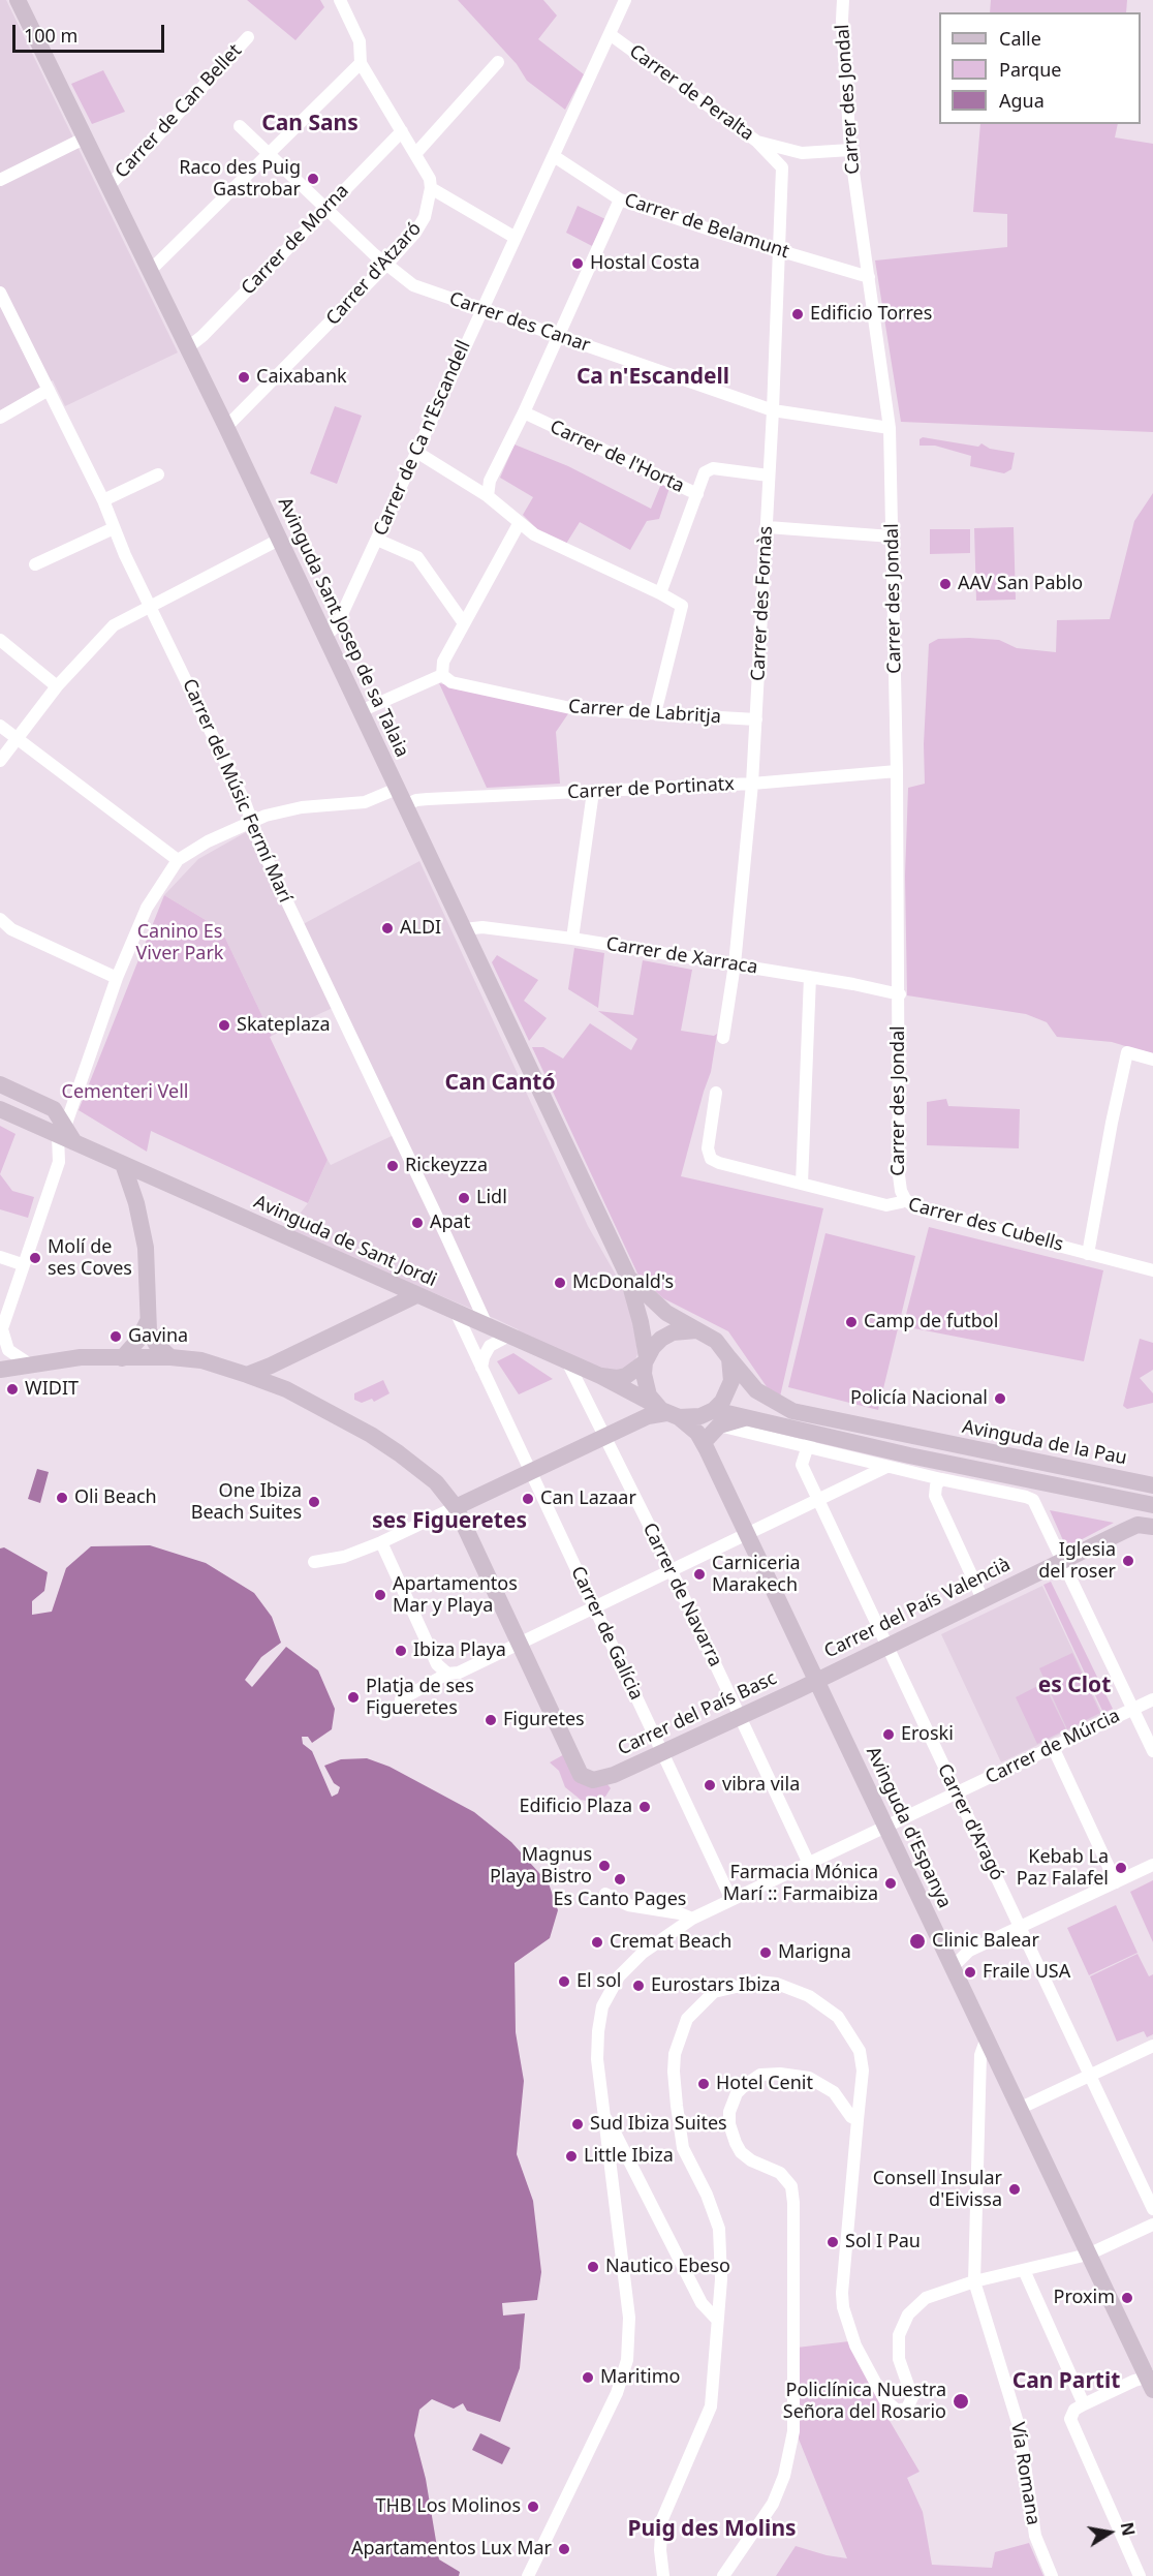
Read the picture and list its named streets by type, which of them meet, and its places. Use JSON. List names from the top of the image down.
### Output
{
  "streets": {
    "street": [
      "Carrer de Peralta",
      "Carrer des Jondal",
      "Carrer de Can Bellet",
      "Carrer de Belamunt",
      "Carrer de Morna",
      "Carrer d'Atzaró",
      "Carrer des Canar",
      "Carrer de Ca n'Escandell",
      "Carrer de l'Horta",
      "Carrer des Fornàs",
      "Avinguda Sant Josep de sa Talaia",
      "Carrer de Labritja",
      "Carrer de Portinatx",
      "Carrer del Músic Fermí Marí",
      "Carrer de Xarraca",
      "Carrer des Cubells",
      "Avinguda de Sant Jordi",
      "Avinguda de la Pau",
      "Carrer de Navarra",
      "Carrer del País Valencià",
      "Carrer de Galícia",
      "Carrer del País Basc",
      "Carrer de Múrcia",
      "Carrer d'Aragó",
      "Avinguda d'Espanya",
      "Vía Romana"
    ]
  },
  "crossings": [
    ["Carrer de Peralta", "Carrer des Jondal"],
    ["Carrer de Peralta", "Carrer de Ca n'Escandell"],
    ["Carrer des Jondal", "Carrer de Belamunt"],
    ["Carrer des Jondal", "Carrer des Canar"],
    ["Carrer des Jondal", "Carrer de Portinatx"],
    ["Carrer des Jondal", "Carrer de Xarraca"],
    ["Carrer des Jondal", "Carrer des Cubells"],
    ["Carrer de Can Bellet", "Avinguda Sant Josep de sa Talaia"],
    ["Carrer de Belamunt", "Carrer de Ca n'Escandell"],
    ["Carrer de Belamunt", "Carrer des Fornàs"],
    ["Carrer de Morna", "Carrer des Canar"],
    ["Carrer de Morna", "Avinguda Sant Josep de sa Talaia"],
    ["Carrer d'Atzaró", "Carrer des Canar"],
    ["Carrer d'Atzaró", "Avinguda Sant Josep de sa Talaia"],
    ["Carrer des Canar", "Carrer de Ca n'Escandell"],
    ["Carrer des Canar", "Carrer des Fornàs"],
    ["Carrer de Ca n'Escandell", "Avinguda Sant Josep de sa Talaia"],
    ["Carrer de l'Horta", "Carrer des Fornàs"],
    ["Carrer des Fornàs", "Carrer de Labritja"],
    ["Carrer des Fornàs", "Carrer de Portinatx"],
    ["Carrer des Fornàs", "Carrer de Xarraca"],
    ["Avinguda Sant Josep de sa Talaia", "Carrer de Portinatx"],
    ["Avinguda Sant Josep de sa Talaia", "Carrer de Xarraca"],
    ["Carrer del Músic Fermí Marí", "Avinguda de Sant Jordi"],
    ["Avinguda de Sant Jordi", "Avinguda de la Pau"],
    ["Avinguda de Sant Jordi", "Carrer de Navarra"],
    ["Avinguda de Sant Jordi", "Carrer de Galícia"],
    ["Avinguda de Sant Jordi", "Avinguda d'Espanya"],
    ["Avinguda de la Pau", "Carrer del País Valencià"],
    ["Avinguda de la Pau", "Carrer d'Aragó"],
    ["Avinguda de la Pau", "Avinguda d'Espanya"],
    ["Carrer de Navarra", "Carrer del País Basc"],
    ["Carrer de Navarra", "Carrer de Múrcia"],
    ["Carrer del País Valencià", "Carrer del País Basc"],
    ["Carrer del País Valencià", "Carrer d'Aragó"],
    ["Carrer del País Valencià", "Avinguda d'Espanya"],
    ["Carrer de Galícia", "Carrer del País Basc"],
    ["Carrer de Galícia", "Carrer de Múrcia"],
    ["Carrer del País Basc", "Avinguda d'Espanya"],
    ["Carrer de Múrcia", "Carrer d'Aragó"],
    ["Carrer de Múrcia", "Avinguda d'Espanya"],
    ["Avinguda d'Espanya", "Vía Romana"]
  ],
  "districts": [
    "Can Sans",
    "Ca n'Escandell",
    "Can Cantó",
    "ses Figueretes",
    "es Clot",
    "Can Partit",
    "Puig des Molins"
  ],
  "parks": ["Canino Es Viver Park", "Cementeri Vell"],
  "places": [
    "Raco des Puig Gastrobar",
    "Hostal Costa",
    "Edificio Torres",
    "Caixabank",
    "AAV San Pablo",
    "ALDI",
    "Skateplaza",
    "Rickeyzza",
    "Lidl",
    "Apat",
    "Molí de ses Coves",
    "McDonald's",
    "Camp de futbol",
    "Gavina",
    "WIDIT",
    "Policía Nacional",
    "Oli Beach",
    "Can Lazaar",
    "One Ibiza Beach Suites",
    "Iglesia del roser",
    "Carniceria Marakech",
    "Apartamentos Mar y Playa",
    "Ibiza Playa",
    "Platja de ses Figueretes",
    "Figuretes",
    "Eroski",
    "vibra vila",
    "Edificio Plaza",
    "Magnus Playa Bistro",
    "Kebab La Paz Falafel",
    "Es Canto Pages",
    "Farmacia Mónica Marí :: Farmaibiza",
    "Clinic Balear",
    "Cremat Beach",
    "Marigna",
    "Fraile USA",
    "El sol",
    "Eurostars Ibiza",
    "Hotel Cenit",
    "Sud Ibiza Suites",
    "Little Ibiza",
    "Consell Insular d'Eivissa",
    "Sol I Pau",
    "Nautico Ebeso",
    "Proxim",
    "Maritimo",
    "Policlínica Nuestra Señora del Rosario",
    "THB Los Molinos",
    "Apartamentos Lux Mar"
  ],
  "legend": ["Calle", "Parque", "Agua"],
  "scale_bar": "100 m",
  "north": "right"
}
